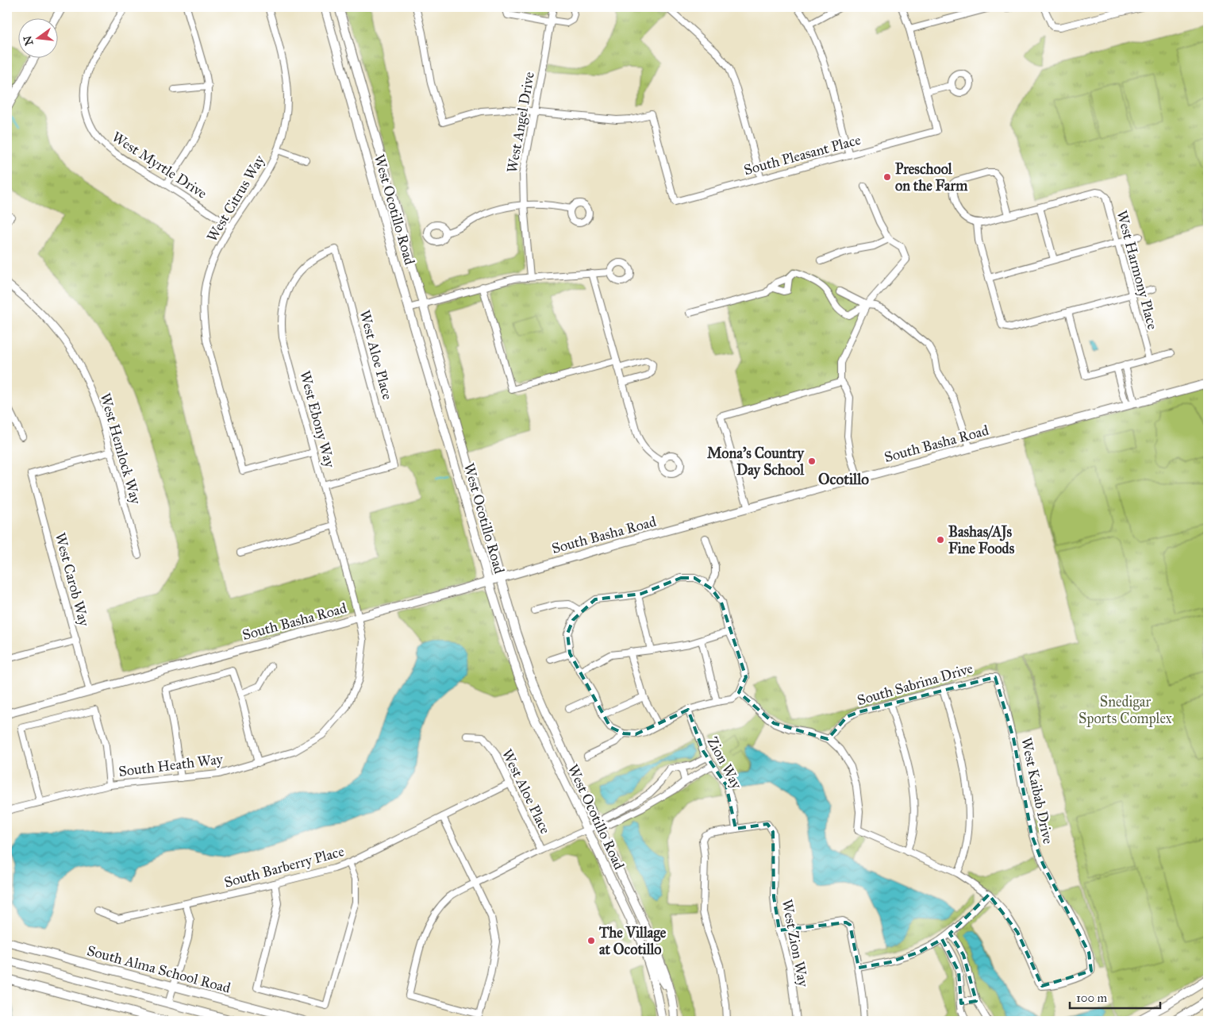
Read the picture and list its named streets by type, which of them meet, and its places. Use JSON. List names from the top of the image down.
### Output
{
  "streets": {
    "main road": ["West Ocotillo Road", "South Basha Road", "South Alma School Road"],
    "street": [
      "West Angel Drive",
      "South Pleasant Place",
      "West Myrtle Drive",
      "West Citrus Way",
      "West Harmony Place",
      "West Aloe Place",
      "West Ebony Way",
      "West Hemlock Way",
      "West Carob Way",
      "South Sabrina Drive",
      "Zion Way",
      "South Heath Way",
      "West Kaibab Drive",
      "South Barberry Place",
      "West Zion Way"
    ]
  },
  "crossings": [
    ["West Angel Drive", "South Pleasant Place"],
    ["West Myrtle Drive", "West Citrus Way"],
    ["West Citrus Way", "West Ebony Way"],
    ["West Ocotillo Road", "South Basha Road"],
    ["West Aloe Place", "West Ebony Way"],
    ["West Aloe Place", "South Barberry Place"],
    ["West Ebony Way", "South Basha Road"],
    ["West Ebony Way", "South Heath Way"],
    ["South Basha Road", "West Carob Way"],
    ["South Basha Road", "South Heath Way"],
    ["West Hemlock Way", "West Carob Way"],
    ["South Sabrina Drive", "West Kaibab Drive"],
    ["Zion Way", "West Zion Way"]
  ],
  "districts": ["Ocotillo"],
  "parks": ["Snedigar Sports Complex"],
  "places": [
    "Preschool on the Farm",
    "Mona's Country Day School",
    "Bashas/AJs Fine Foods",
    "The Village at Ocotillo"
  ],
  "scale_bar": "100 m",
  "north": "left"
}
